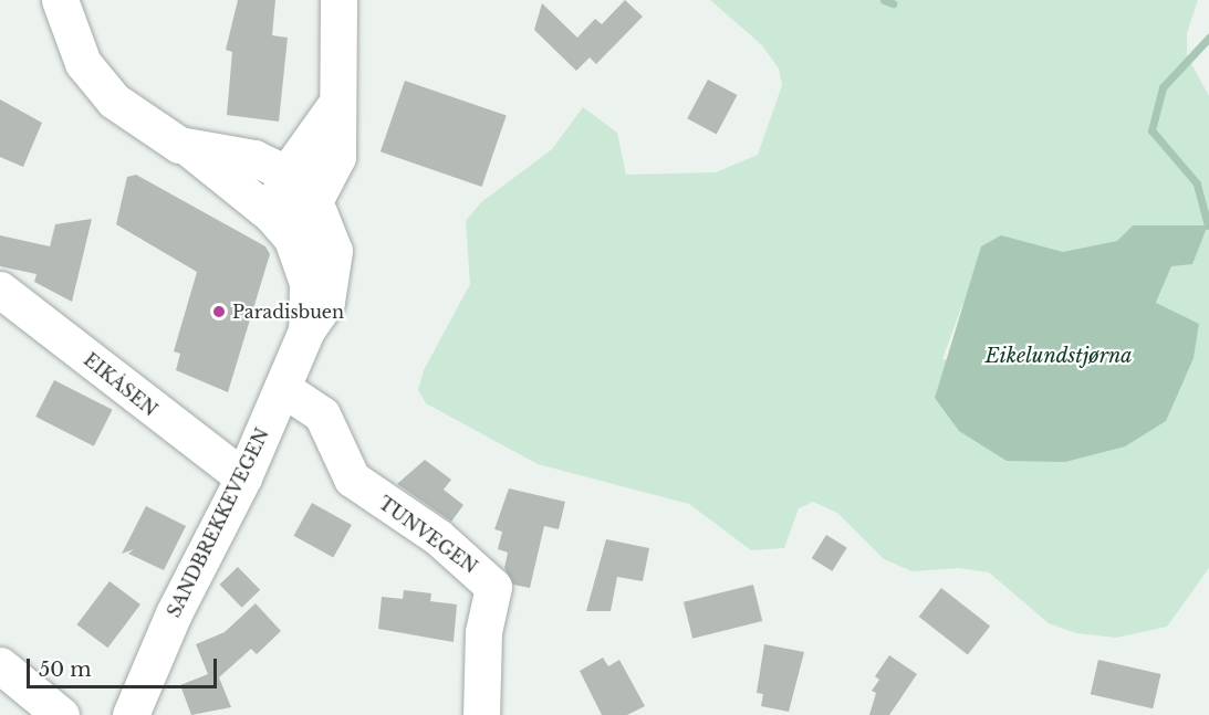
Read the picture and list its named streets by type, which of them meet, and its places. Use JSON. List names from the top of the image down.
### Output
{
  "streets": {
    "street": ["EIKÅSEN", "SANDBREKKEVEGEN", "TUNVEGEN"]
  },
  "crossings": [
    ["EIKÅSEN", "SANDBREKKEVEGEN"],
    ["SANDBREKKEVEGEN", "TUNVEGEN"]
  ],
  "water": ["Eikelundstjørna"],
  "places": ["Paradisbuen"],
  "scale_bar": "50 m"
}
